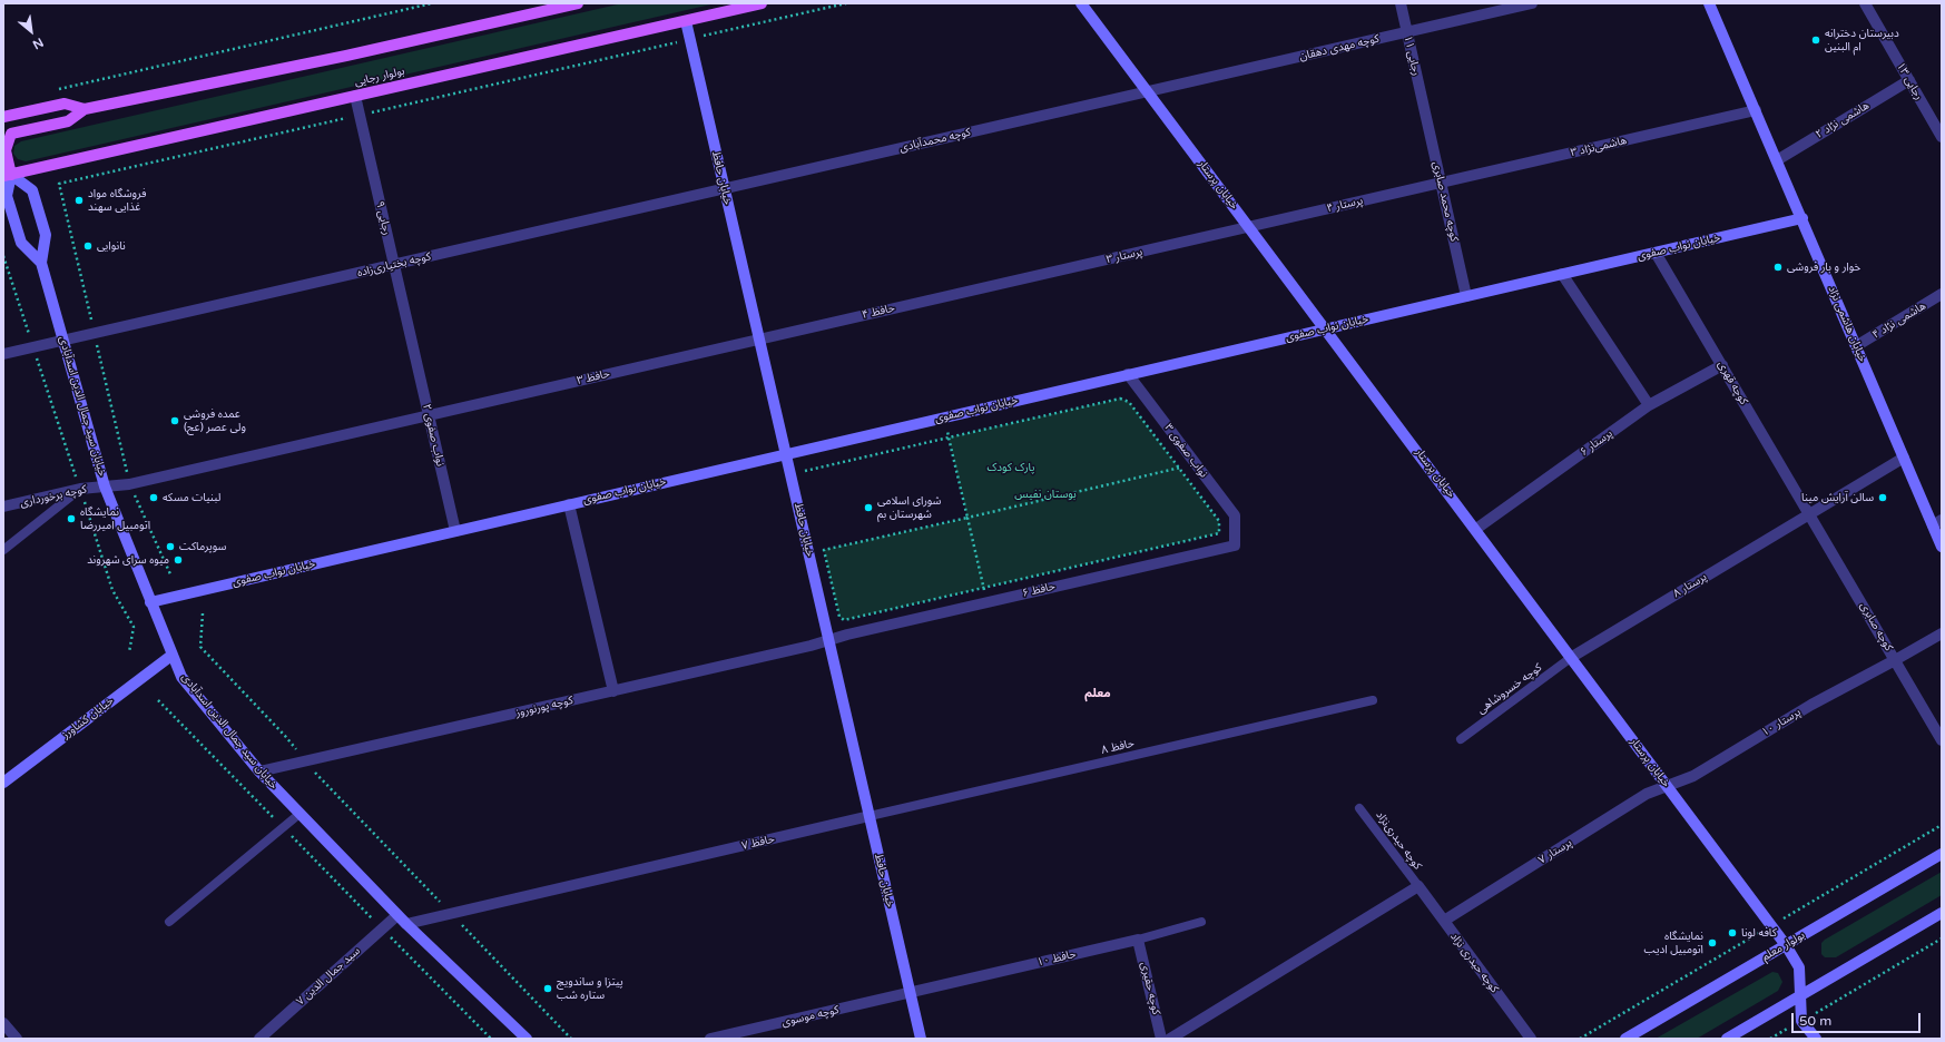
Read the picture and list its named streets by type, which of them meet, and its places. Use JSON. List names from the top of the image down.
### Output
{
  "streets": {
    "main road": ["بولوار رجایی"],
    "street": [
      "کوچه مهدی دهقان",
      "رجایی ۱۱",
      "رجایی ۱۳",
      "هاشمی نژاد ۲",
      "کوچه محمدآبادی",
      "هاشمی‌نژاد ۳",
      "خیابان حافظ",
      "خیابان پرستار",
      "کوچه محمد صابری",
      "پرستار ۴",
      "رجایی ۹",
      "خیابان نواب صفوی",
      "پرستار ۳",
      "کوچه بختیاری‌زاده",
      "حافظ ۴",
      "هاشمی نژاد ۴",
      "خیابان هاشمی نژاد",
      "حافظ ۳",
      "کوچه قهری",
      "خیابان سید جمال الدین اسدآبادی",
      "نواب صفوی ۲",
      "پرستار ۶",
      "نواب صفوی ۳",
      "کوچه برخورداری",
      "پرستار ۸",
      "حافظ ۶",
      "کوچه صابری",
      "کوچه پورنوروز",
      "خیابان کشاورز",
      "پرستار ۱۰",
      "حافظ ۷",
      "پرستار ۷",
      "بولوار معلم",
      "حافظ ۱۰",
      "کوچه حیدری نژاد",
      "سید جمال الدین ۷",
      "کوچه حقیری",
      "کوچه موسوی"
    ],
    "lane": ["کوچه خسروشاهی", "حافظ ۸", "کوچه حیدری‌نژاد"]
  },
  "crossings": [
    ["کوچه مهدی دهقان", "رجایی ۱۱"],
    ["کوچه مهدی دهقان", "کوچه محمدآبادی"],
    ["کوچه مهدی دهقان", "خیابان پرستار"],
    ["رجایی ۱۱", "کوچه محمد صابری"],
    ["بولوار رجایی", "خیابان حافظ"],
    ["بولوار رجایی", "رجایی ۹"],
    ["بولوار رجایی", "خیابان سید جمال الدین اسدآبادی"],
    ["رجایی ۱۳", "هاشمی نژاد ۲"],
    ["هاشمی نژاد ۲", "خیابان هاشمی نژاد"],
    ["کوچه محمدآبادی", "خیابان حافظ"],
    ["کوچه محمدآبادی", "خیابان پرستار"],
    ["کوچه محمدآبادی", "کوچه بختیاری‌زاده"],
    ["هاشمی‌نژاد ۳", "کوچه محمد صابری"],
    ["هاشمی‌نژاد ۳", "پرستار ۴"],
    ["هاشمی‌نژاد ۳", "خیابان هاشمی نژاد"],
    ["خیابان حافظ", "خیابان نواب صفوی"],
    ["خیابان حافظ", "کوچه بختیاری‌زاده"],
    ["خیابان حافظ", "حافظ ۴"],
    ["خیابان حافظ", "حافظ ۳"],
    ["خیابان حافظ", "حافظ ۶"],
    ["خیابان حافظ", "کوچه پورنوروز"],
    ["خیابان حافظ", "حافظ ۸"],
    ["خیابان حافظ", "حافظ ۷"],
    ["خیابان حافظ", "حافظ ۱۰"],
    ["خیابان حافظ", "کوچه موسوی"],
    ["خیابان پرستار", "پرستار ۴"],
    ["خیابان پرستار", "خیابان نواب صفوی"],
    ["خیابان پرستار", "پرستار ۳"],
    ["خیابان پرستار", "پرستار ۶"],
    ["خیابان پرستار", "پرستار ۸"],
    ["خیابان پرستار", "کوچه خسروشاهی"],
    ["خیابان پرستار", "پرستار ۱۰"],
    ["خیابان پرستار", "پرستار ۷"],
    ["خیابان پرستار", "بولوار معلم"],
    ["کوچه محمد صابری", "پرستار ۴"],
    ["کوچه محمد صابری", "خیابان نواب صفوی"],
    ["پرستار ۴", "پرستار ۳"],
    ["رجایی ۹", "کوچه بختیاری‌زاده"],
    ["رجایی ۹", "نواب صفوی ۲"],
    ["خیابان نواب صفوی", "خیابان هاشمی نژاد"],
    ["خیابان نواب صفوی", "کوچه قهری"],
    ["خیابان نواب صفوی", "خیابان سید جمال الدین اسدآبادی"],
    ["خیابان نواب صفوی", "نواب صفوی ۲"],
    ["خیابان نواب صفوی", "نواب صفوی ۳"],
    ["پرستار ۳", "حافظ ۴"],
    ["کوچه بختیاری‌زاده", "خیابان سید جمال الدین اسدآبادی"],
    ["حافظ ۴", "حافظ ۳"],
    ["هاشمی نژاد ۴", "خیابان هاشمی نژاد"],
    ["خیابان هاشمی نژاد", "پرستار ۸"],
    ["حافظ ۳", "نواب صفوی ۲"],
    ["حافظ ۳", "کوچه برخورداری"],
    ["کوچه قهری", "پرستار ۶"],
    ["کوچه قهری", "پرستار ۸"],
    ["کوچه قهری", "کوچه صابری"],
    ["خیابان سید جمال الدین اسدآبادی", "کوچه برخورداری"],
    ["خیابان سید جمال الدین اسدآبادی", "کوچه پورنوروز"],
    ["خیابان سید جمال الدین اسدآبادی", "خیابان کشاورز"],
    ["خیابان سید جمال الدین اسدآبادی", "حافظ ۷"],
    ["خیابان سید جمال الدین اسدآبادی", "سید جمال الدین ۷"],
    ["نواب صفوی ۳", "حافظ ۶"],
    ["پرستار ۸", "کوچه صابری"],
    ["پرستار ۸", "کوچه خسروشاهی"],
    ["حافظ ۶", "کوچه پورنوروز"],
    ["کوچه صابری", "پرستار ۱۰"],
    ["پرستار ۱۰", "پرستار ۷"],
    ["حافظ ۸", "حافظ ۷"],
    ["کوچه حیدری‌نژاد", "کوچه حیدری نژاد"],
    ["پرستار ۷", "کوچه حیدری نژاد"],
    ["حافظ ۱۰", "کوچه حقیری"],
    ["حافظ ۱۰", "کوچه موسوی"]
  ],
  "districts": ["معلم"],
  "parks": ["پارک کودک", "بوستان نفیس"],
  "places": [
    "دبیرستان دخترانه ام البنین",
    "فروشگاه مواد غذایی سهند",
    "نانوایی",
    "خوار و بار فروشی",
    "عمده فروشی ولی عصر (عج)",
    "لبنیات مسکه",
    "سالن آرایش مینا",
    "شورای اسلامی شهرستان بم",
    "نمایشگاه اتومبیل امیررضا",
    "سوپرماکت",
    "میوه سرای شهروند",
    "کافه لونا",
    "نمایشگاه اتومبیل ادیب",
    "پیتزا و ساندویچ ستاره شب"
  ],
  "scale_bar": "50 m",
  "north": "bottom right"
}
